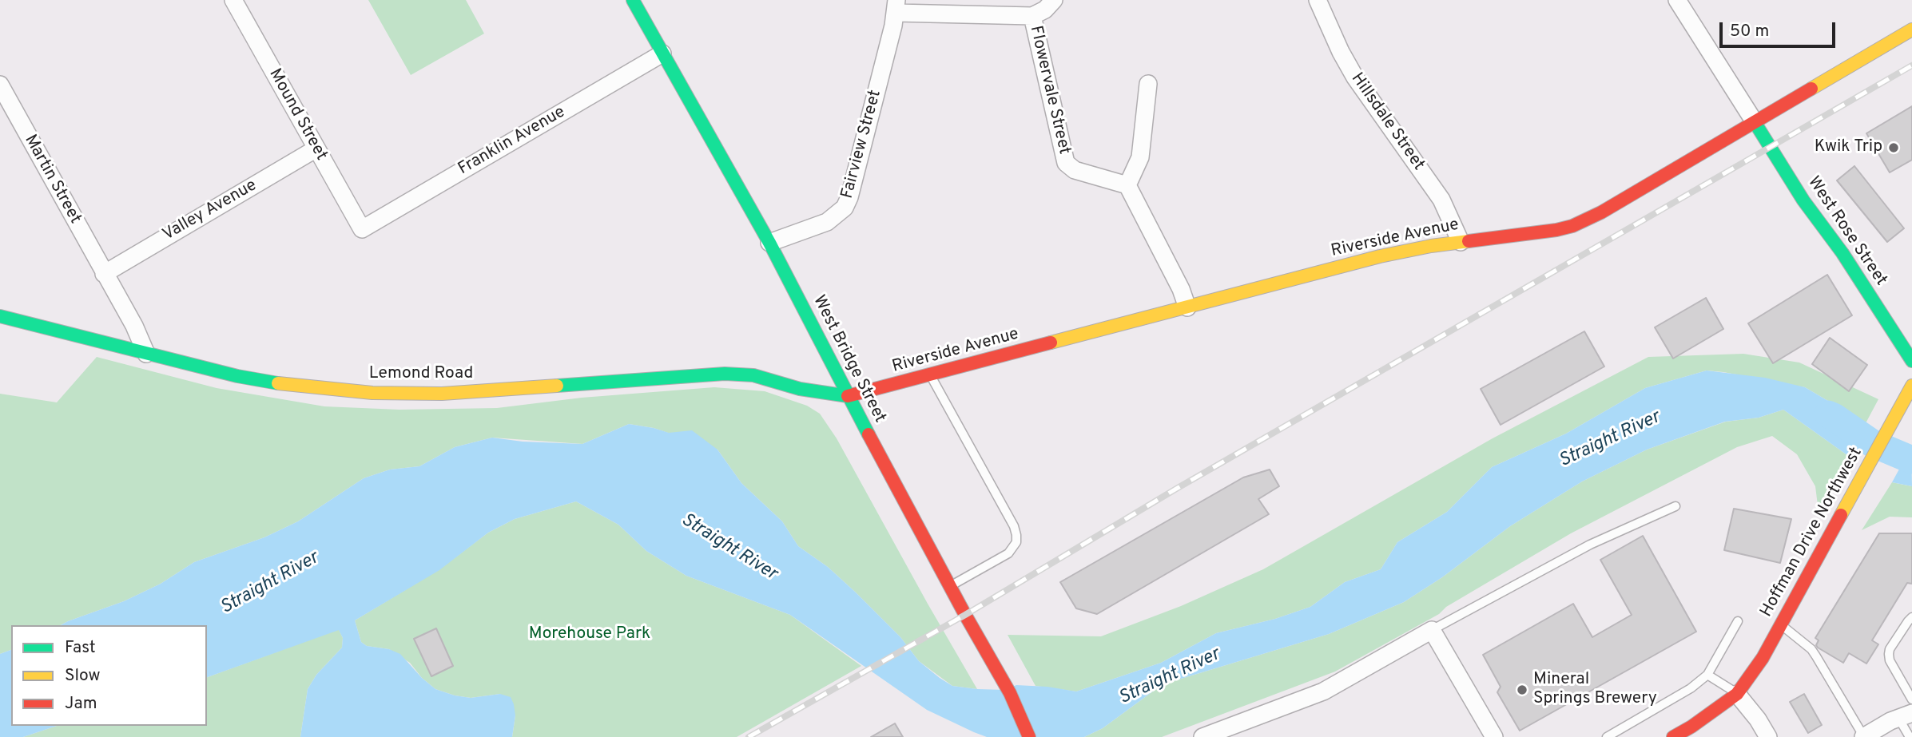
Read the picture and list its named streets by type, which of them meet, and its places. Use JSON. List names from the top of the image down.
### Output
{
  "streets": {
    "street": [
      "Flowervale Street",
      "Mound Street",
      "Hillsdale Street",
      "Franklin Avenue",
      "Fairview Street",
      "Martin Street",
      "Valley Avenue",
      "West Rose Street",
      "Riverside Avenue",
      "West Bridge Street",
      "Lemond Road",
      "Hoffman Drive Northwest"
    ]
  },
  "crossings": [
    ["Mound Street", "Franklin Avenue"],
    ["Mound Street", "Valley Avenue"],
    ["Hillsdale Street", "Riverside Avenue"],
    ["Franklin Avenue", "West Bridge Street"],
    ["Fairview Street", "West Bridge Street"],
    ["Martin Street", "Valley Avenue"],
    ["Martin Street", "Lemond Road"],
    ["West Rose Street", "Riverside Avenue"],
    ["Riverside Avenue", "West Bridge Street"],
    ["Riverside Avenue", "Lemond Road"],
    ["West Bridge Street", "Lemond Road"]
  ],
  "water": ["Straight River"],
  "parks": ["Morehouse Park"],
  "places": ["Kwik Trip", "Mineral Springs Brewery"],
  "legend": ["Fast", "Slow", "Jam"],
  "scale_bar": "50 m"
}
